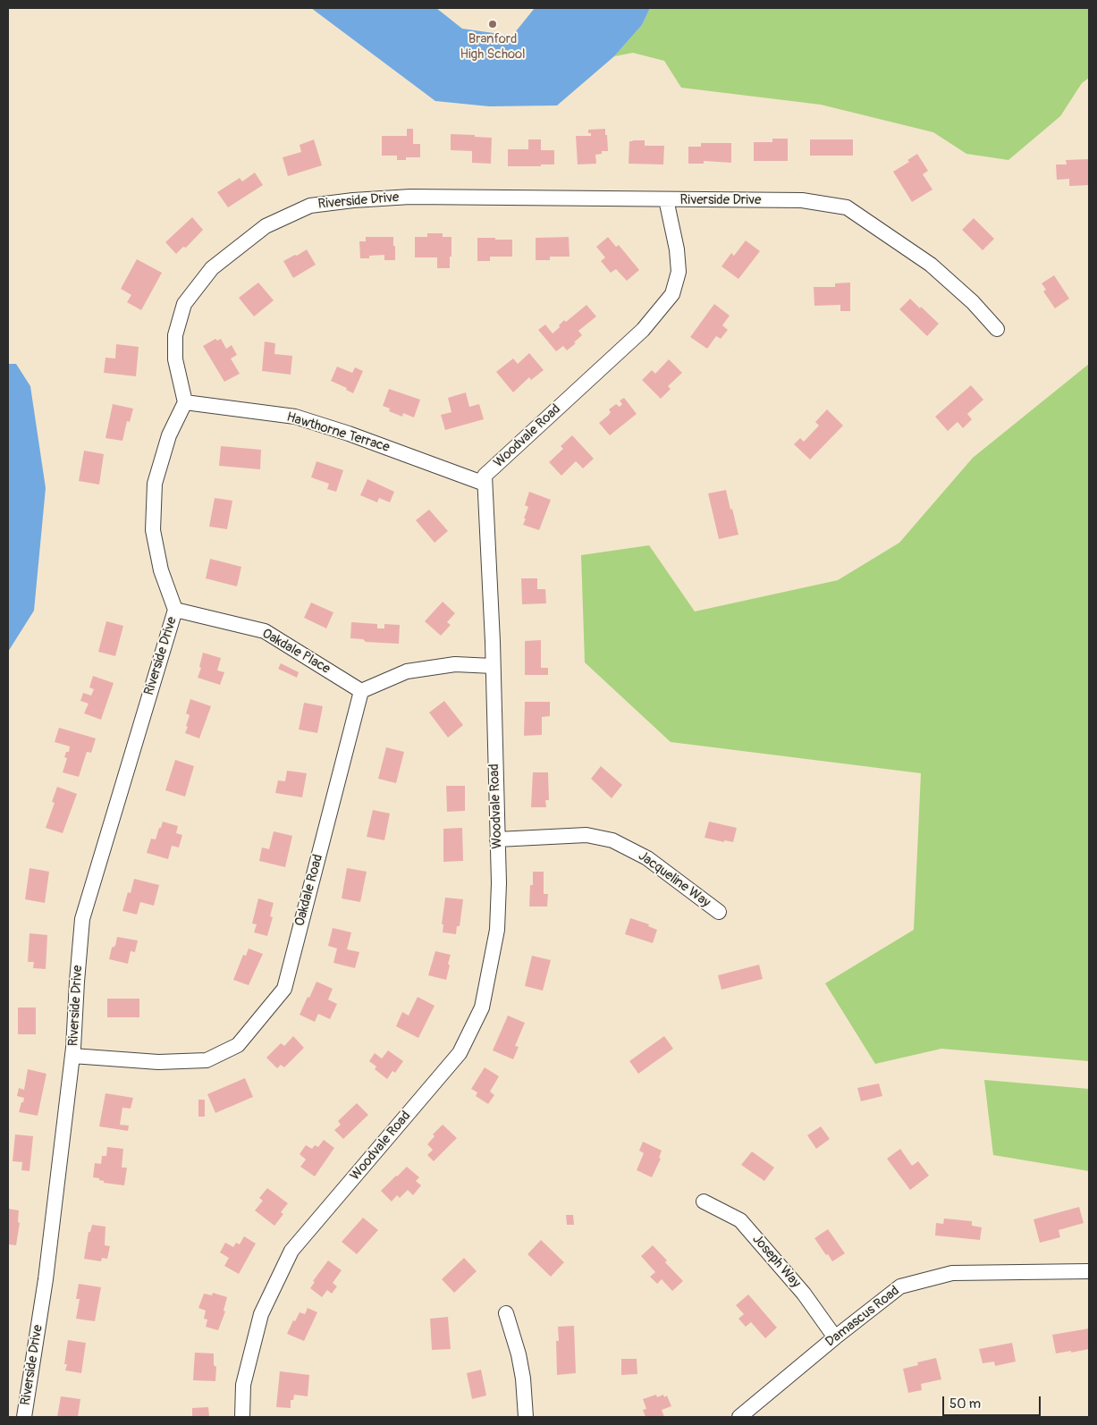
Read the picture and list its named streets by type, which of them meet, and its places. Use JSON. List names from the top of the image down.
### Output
{
  "streets": {
    "street": [
      "Riverside Drive",
      "Hawthorne Terrace",
      "Woodvale Road",
      "Oakdale Place",
      "Jacqueline Way",
      "Oakdale Road",
      "Joseph Way",
      "Damascus Road"
    ]
  },
  "crossings": [
    ["Riverside Drive", "Hawthorne Terrace"],
    ["Riverside Drive", "Woodvale Road"],
    ["Riverside Drive", "Oakdale Place"],
    ["Riverside Drive", "Oakdale Road"],
    ["Hawthorne Terrace", "Woodvale Road"],
    ["Woodvale Road", "Jacqueline Way"],
    ["Oakdale Place", "Oakdale Road"],
    ["Joseph Way", "Damascus Road"]
  ],
  "places": ["Branford High School"],
  "scale_bar": "50 m"
}
